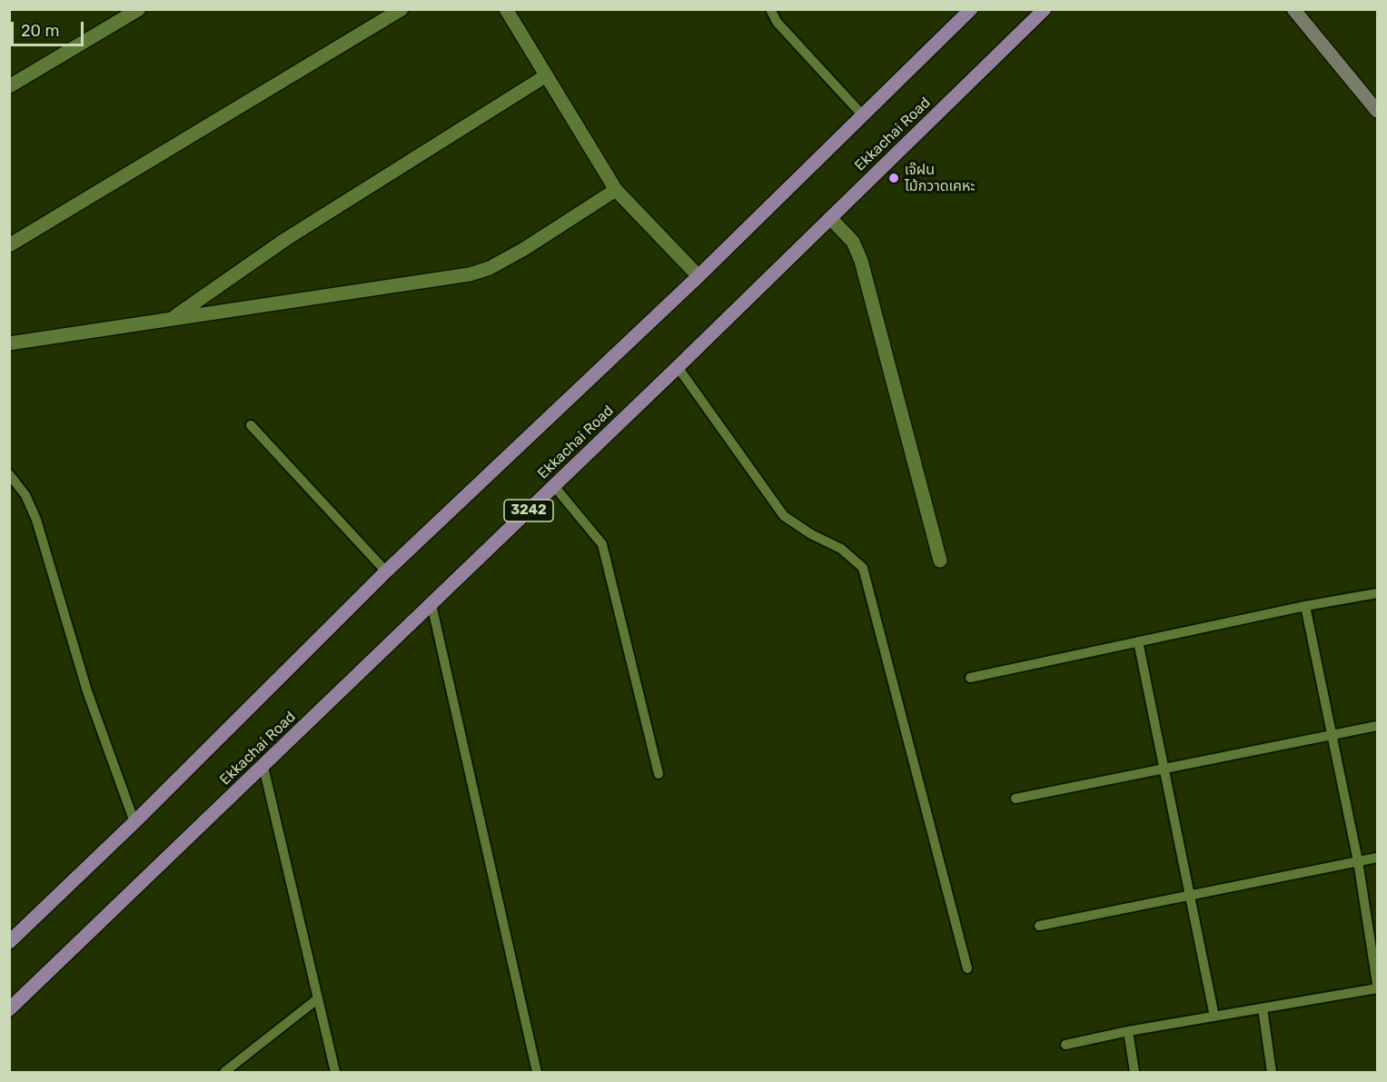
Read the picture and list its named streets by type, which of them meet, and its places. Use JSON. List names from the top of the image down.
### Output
{
  "streets": {
    "main road": ["Ekkachai Road", "3242"]
  },
  "places": ["เจ๊ฝน ไม้กวาดเคหะ"],
  "scale_bar": "20 m"
}
